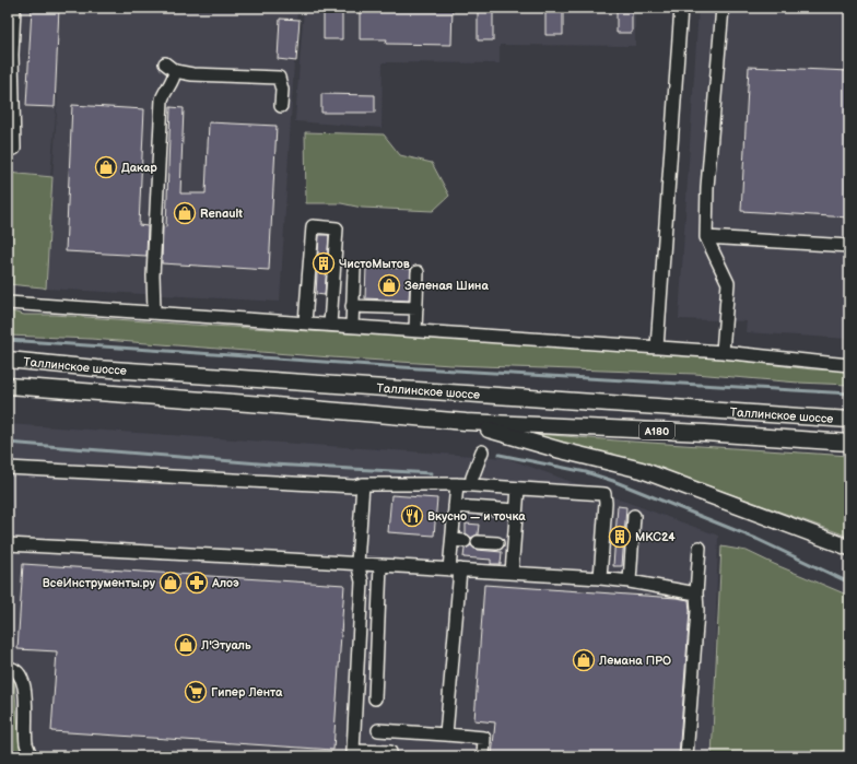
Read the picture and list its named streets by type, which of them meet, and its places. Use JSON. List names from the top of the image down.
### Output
{
  "streets": {
    "main road": ["Таллинское шоссе", "A180"]
  },
  "places": {
    "shop": [
      "Дакар",
      "Renault",
      "Зеленая Шина",
      "ВсеИнструменты.ру",
      "Л'Этуаль",
      "Лемана ПРО"
    ],
    "building": ["ЧистоМытов", "МКС24"],
    "restaurant": ["Вкусно — и точка"],
    "pharmacy": ["Алоэ"],
    "supermarket": ["Гипер Лента"]
  }
}
